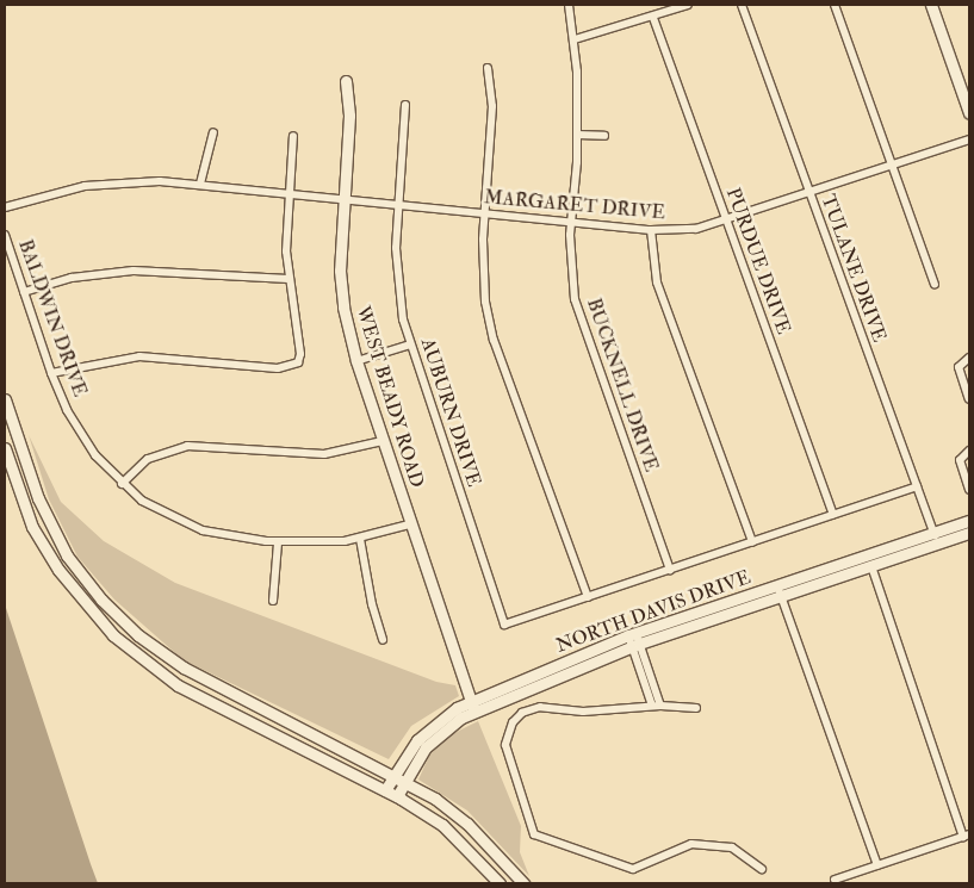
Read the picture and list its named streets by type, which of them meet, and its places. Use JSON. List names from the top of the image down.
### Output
{
  "streets": {
    "street": [
      "MARGARET DRIVE",
      "PURDUE DRIVE",
      "TULANE DRIVE",
      "BALDWIN DRIVE",
      "BUCKNELL DRIVE",
      "WEST BEADY ROAD",
      "AUBURN DRIVE",
      "NORTH DAVIS DRIVE"
    ]
  },
  "crossings": [
    ["MARGARET DRIVE", "PURDUE DRIVE"],
    ["MARGARET DRIVE", "TULANE DRIVE"],
    ["MARGARET DRIVE", "BUCKNELL DRIVE"],
    ["MARGARET DRIVE", "WEST BEADY ROAD"],
    ["MARGARET DRIVE", "AUBURN DRIVE"],
    ["TULANE DRIVE", "NORTH DAVIS DRIVE"],
    ["BALDWIN DRIVE", "WEST BEADY ROAD"],
    ["WEST BEADY ROAD", "NORTH DAVIS DRIVE"]
  ]
}
